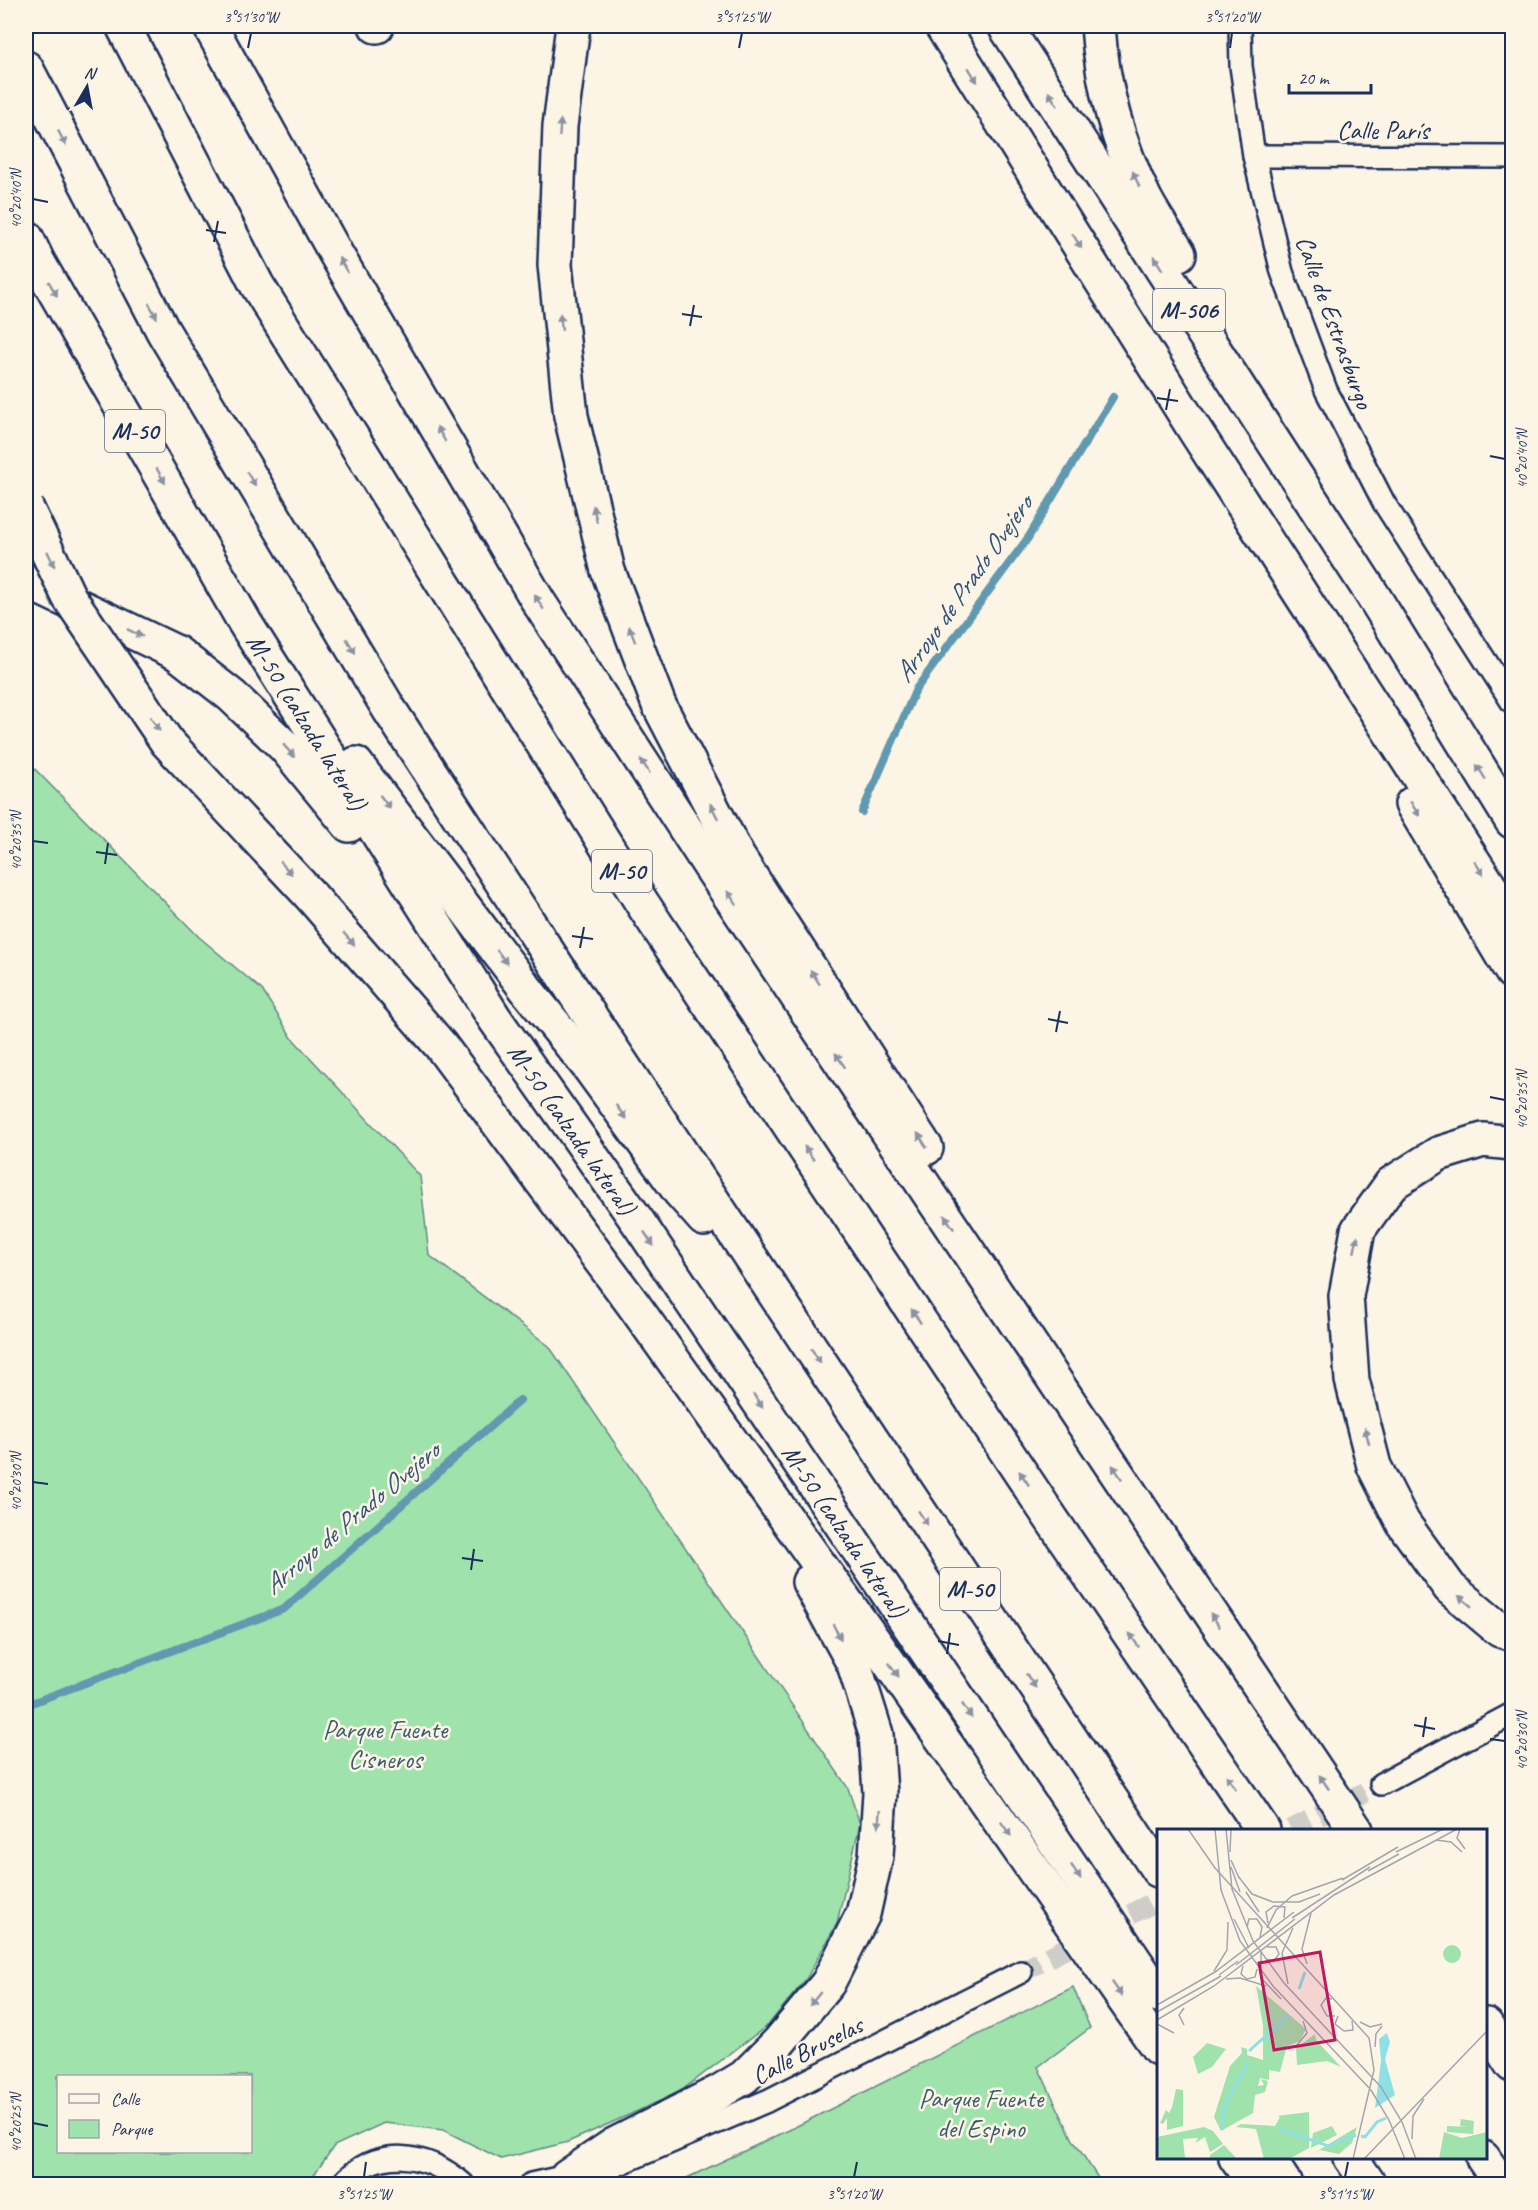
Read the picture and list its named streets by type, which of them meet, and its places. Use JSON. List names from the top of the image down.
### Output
{
  "streets": {
    "highway": ["M-506", "M-50", "M-50 (calzada lateral)"],
    "street": ["Calle París", "Calle de Estrasburgo", "Calle Bruselas"]
  },
  "crossings": [
    ["Calle París", "Calle de Estrasburgo"],
    ["M-50", "M-50 (calzada lateral)"]
  ],
  "water": ["Arroyo de Prado Ovejero"],
  "parks": ["Parque Fuente Cisneros", "Parque Fuente del Espino"],
  "legend": ["Calle", "Parque"],
  "scale_bar": "20 m",
  "north": "top",
  "coordinates": [
    "3°51'30\"W",
    "3°51'25\"W",
    "3°51'20\"W",
    "40°20'40\"N",
    "40°20'35\"N",
    "40°20'30\"N",
    "40°20'25\"N",
    "3°51'15\"W"
  ]
}
